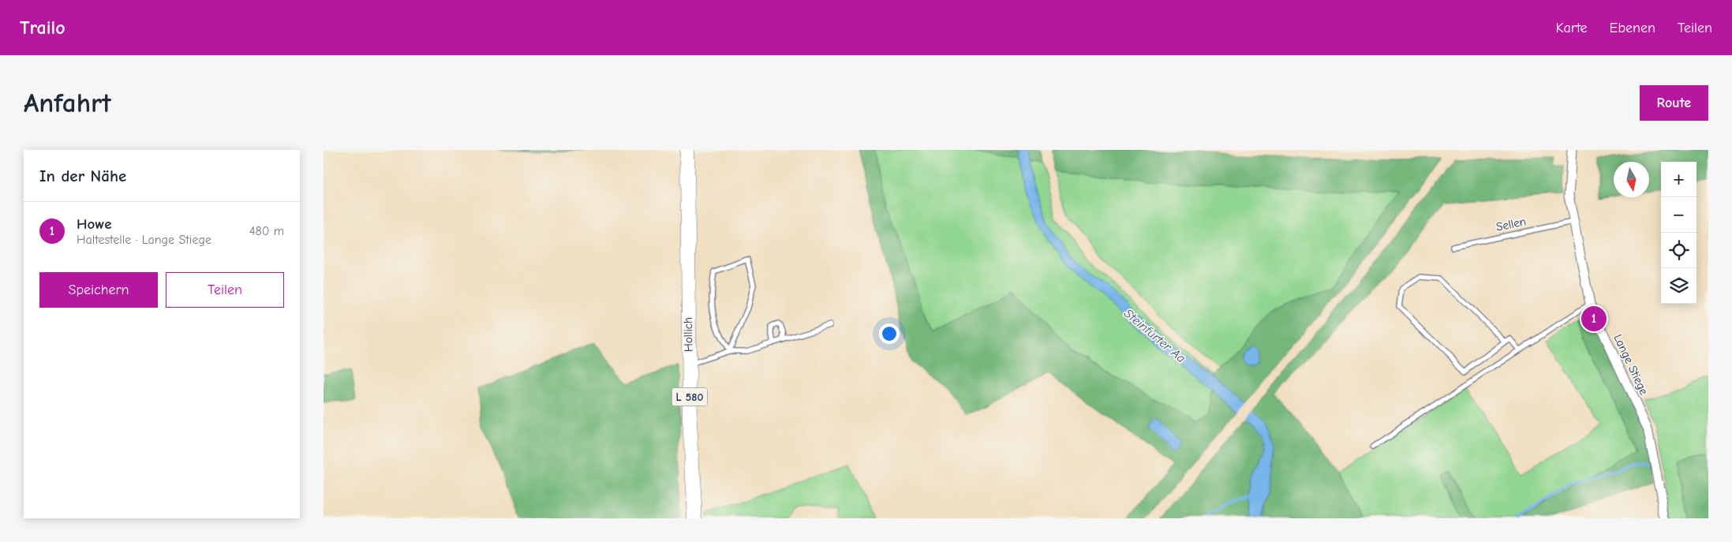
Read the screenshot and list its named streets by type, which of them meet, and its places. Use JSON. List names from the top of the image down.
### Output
{
  "streets": {
    "main road": ["Hollich", "L 580"],
    "street": ["Lange Stiege"],
    "lane": ["Sellen"]
  },
  "crossings": [
    ["Sellen", "Lange Stiege"]
  ],
  "water": ["Steinfurter Aa"],
  "north": "bottom",
  "page": {
    "header": "Trailo",
    "nav": ["Karte", "Ebenen", "Teilen"],
    "buttons": [
      "Route",
      ["Speichern", "Teilen"]
    ],
    "title": "Anfahrt",
    "heading": "In der Nähe",
    "map_buttons": ["+", "−"],
    "list": [
      {
        "mark": "1",
        "name": "Howe",
        "note": "Haltestelle · Lange Stiege",
        "value": "480 m"
      }
    ],
    "pins": "1"
  }
}
